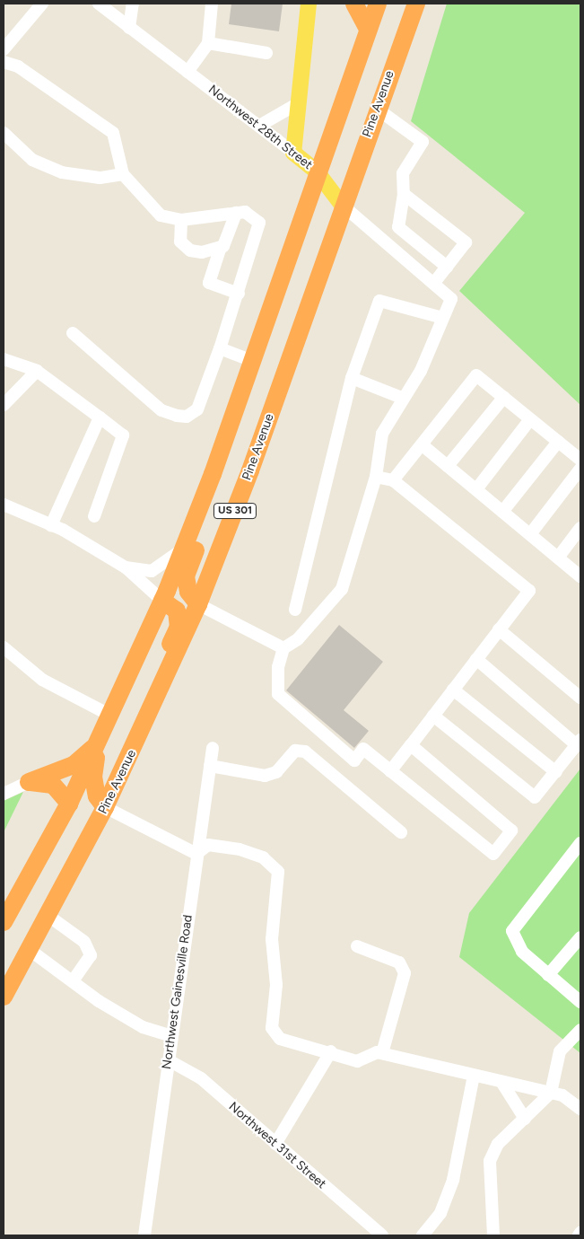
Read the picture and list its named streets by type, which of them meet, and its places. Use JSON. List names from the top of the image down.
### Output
{
  "streets": {
    "highway": ["Pine Avenue", "US 301"],
    "main road": ["Northwest 28th Street"],
    "street": ["Northwest Gainesville Road", "Northwest 31st Street"]
  },
  "crossings": [
    ["Pine Avenue", "Northwest 28th Street"],
    ["Northwest 28th Street", "US 301"],
    ["Northwest Gainesville Road", "Northwest 31st Street"]
  ]
}
